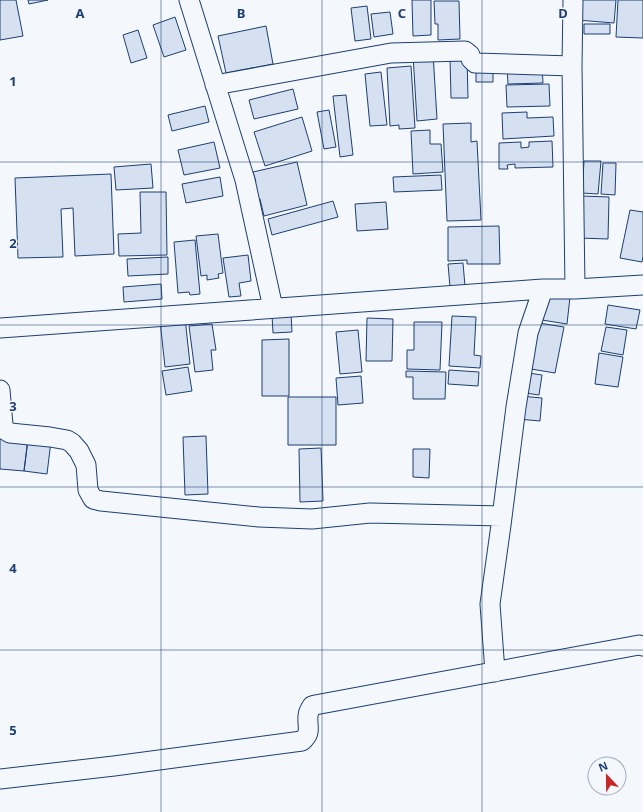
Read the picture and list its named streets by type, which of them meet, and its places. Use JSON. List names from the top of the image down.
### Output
{
  "north": "top",
  "grid": {
    "columns": [
      "A",
      "B",
      "C",
      "D"
    ],
    "rows": [
      "1",
      "2",
      "3",
      "4",
      "5"
    ]
  }
}
